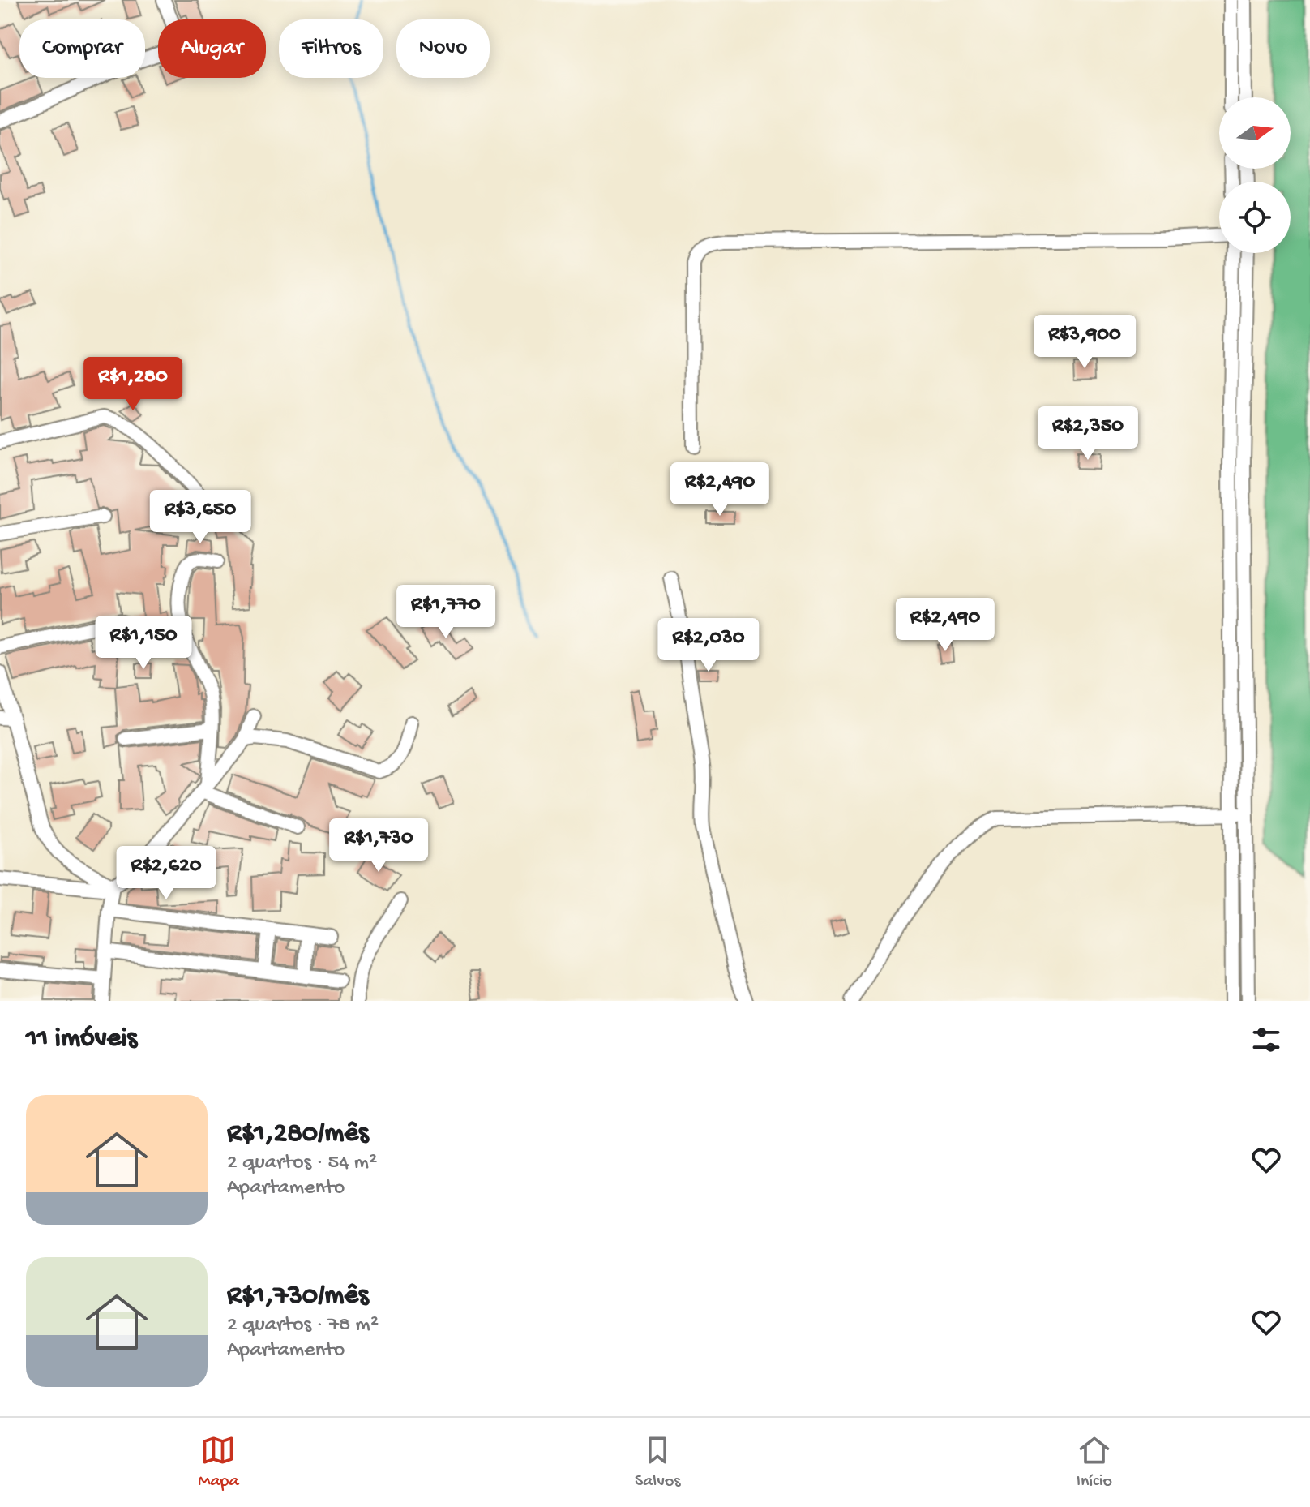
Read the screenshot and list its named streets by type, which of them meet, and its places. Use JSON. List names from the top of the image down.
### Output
{
  "north": "right",
  "page": {
    "chip": [
      "Comprar",
      "Alugar",
      "Filtros",
      "Novo"
    ],
    "price": [
      "R$3,900",
      "R$1,280",
      "R$2,350",
      "R$2,490",
      "R$3,650",
      "R$1,770",
      "R$2,490",
      "R$1,150",
      "R$2,030",
      "R$1,730",
      "R$2,620"
    ],
    "heading": "11 imóveis",
    "list": [
      {
        "name": "R$1,280/mês",
        "note": "2 quartos · 54 m² · Apartamento"
      },
      {
        "name": "R$1,730/mês",
        "note": "2 quartos · 78 m² · Apartamento"
      }
    ],
    "tabs": ["Mapa", "Salvos", "Início"]
  }
}
